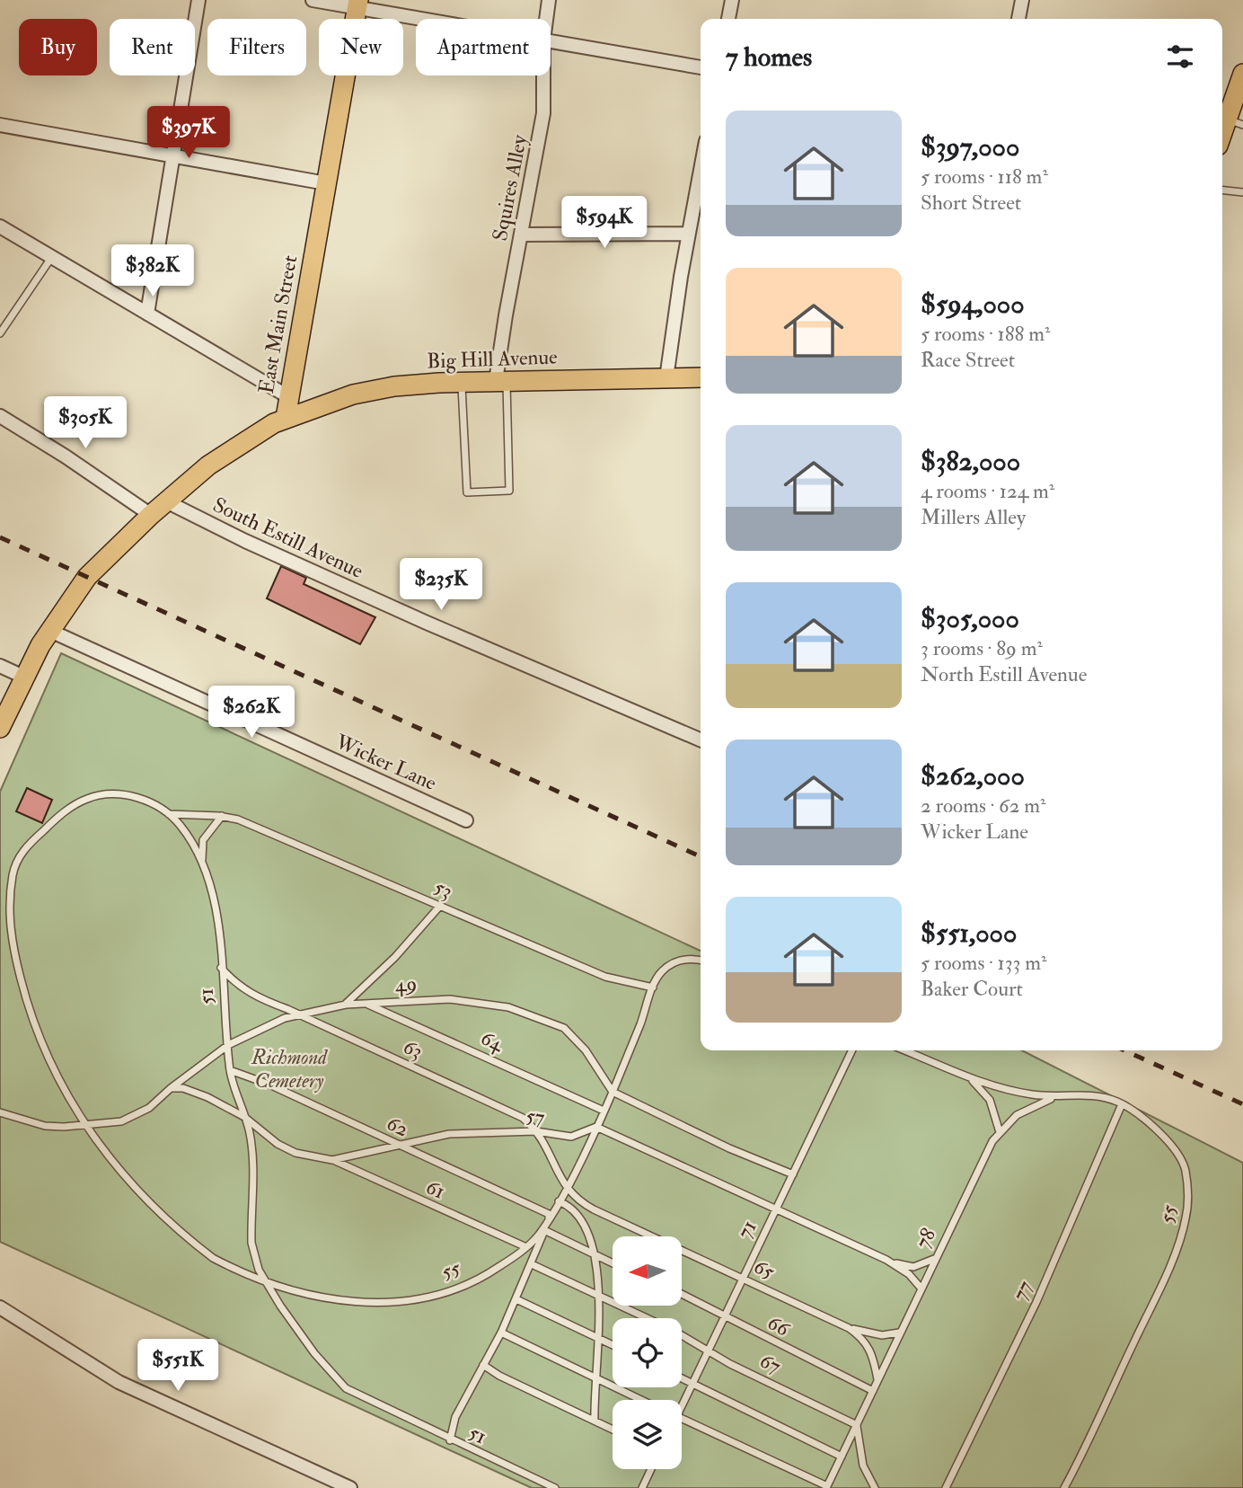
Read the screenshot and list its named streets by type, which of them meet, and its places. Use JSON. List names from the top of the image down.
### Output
{
  "streets": {
    "main road": ["East Main Street", "Big Hill Avenue"],
    "street": ["Squires Alley", "South Estill Avenue", "Wicker Lane"],
    "lane": [
      "53",
      "49",
      "51",
      "64",
      "63",
      "57",
      "62",
      "61",
      "55",
      "71",
      "78",
      "65",
      "77",
      "66",
      "67"
    ]
  },
  "crossings": [
    ["Squires Alley", "Big Hill Avenue"],
    ["East Main Street", "Big Hill Avenue"],
    ["East Main Street", "South Estill Avenue"],
    ["East Main Street", "Wicker Lane"],
    ["53", "51"],
    ["53", "55"],
    ["49", "51"],
    ["49", "64"],
    ["49", "63"],
    ["49", "57"],
    ["49", "55"],
    ["51", "63"],
    ["51", "57"],
    ["51", "62"],
    ["51", "55"],
    ["64", "55"],
    ["63", "57"],
    ["63", "55"],
    ["63", "65"],
    ["57", "62"],
    ["57", "61"],
    ["57", "55"],
    ["62", "55"],
    ["61", "55"],
    ["55", "78"],
    ["55", "65"],
    ["55", "77"],
    ["71", "65"],
    ["71", "66"],
    ["71", "67"],
    ["78", "65"],
    ["78", "66"],
    ["78", "67"]
  ],
  "parks": ["Richmond Cemetery"],
  "north": "left",
  "page": {
    "chip": [
      "Buy",
      "Rent",
      "Filters",
      "New",
      "Apartment"
    ],
    "heading": "7 homes",
    "list": [
      {
        "name": "$397,000",
        "note": "5 rooms · 118 m² · Short Street"
      },
      {
        "name": "$594,000",
        "note": "5 rooms · 188 m² · Race Street"
      },
      {
        "name": "$382,000",
        "note": "4 rooms · 124 m² · Millers Alley"
      },
      {
        "name": "$305,000",
        "note": "3 rooms · 89 m² · North Estill Avenue"
      },
      {
        "name": "$262,000",
        "note": "2 rooms · 62 m² · Wicker Lane"
      },
      {
        "name": "$551,000",
        "note": "5 rooms · 133 m² · Baker Court"
      }
    ],
    "price": [
      "$397K",
      "$594K",
      "$382K",
      "$305K",
      "$235K",
      "$262K",
      "$551K"
    ]
  }
}
